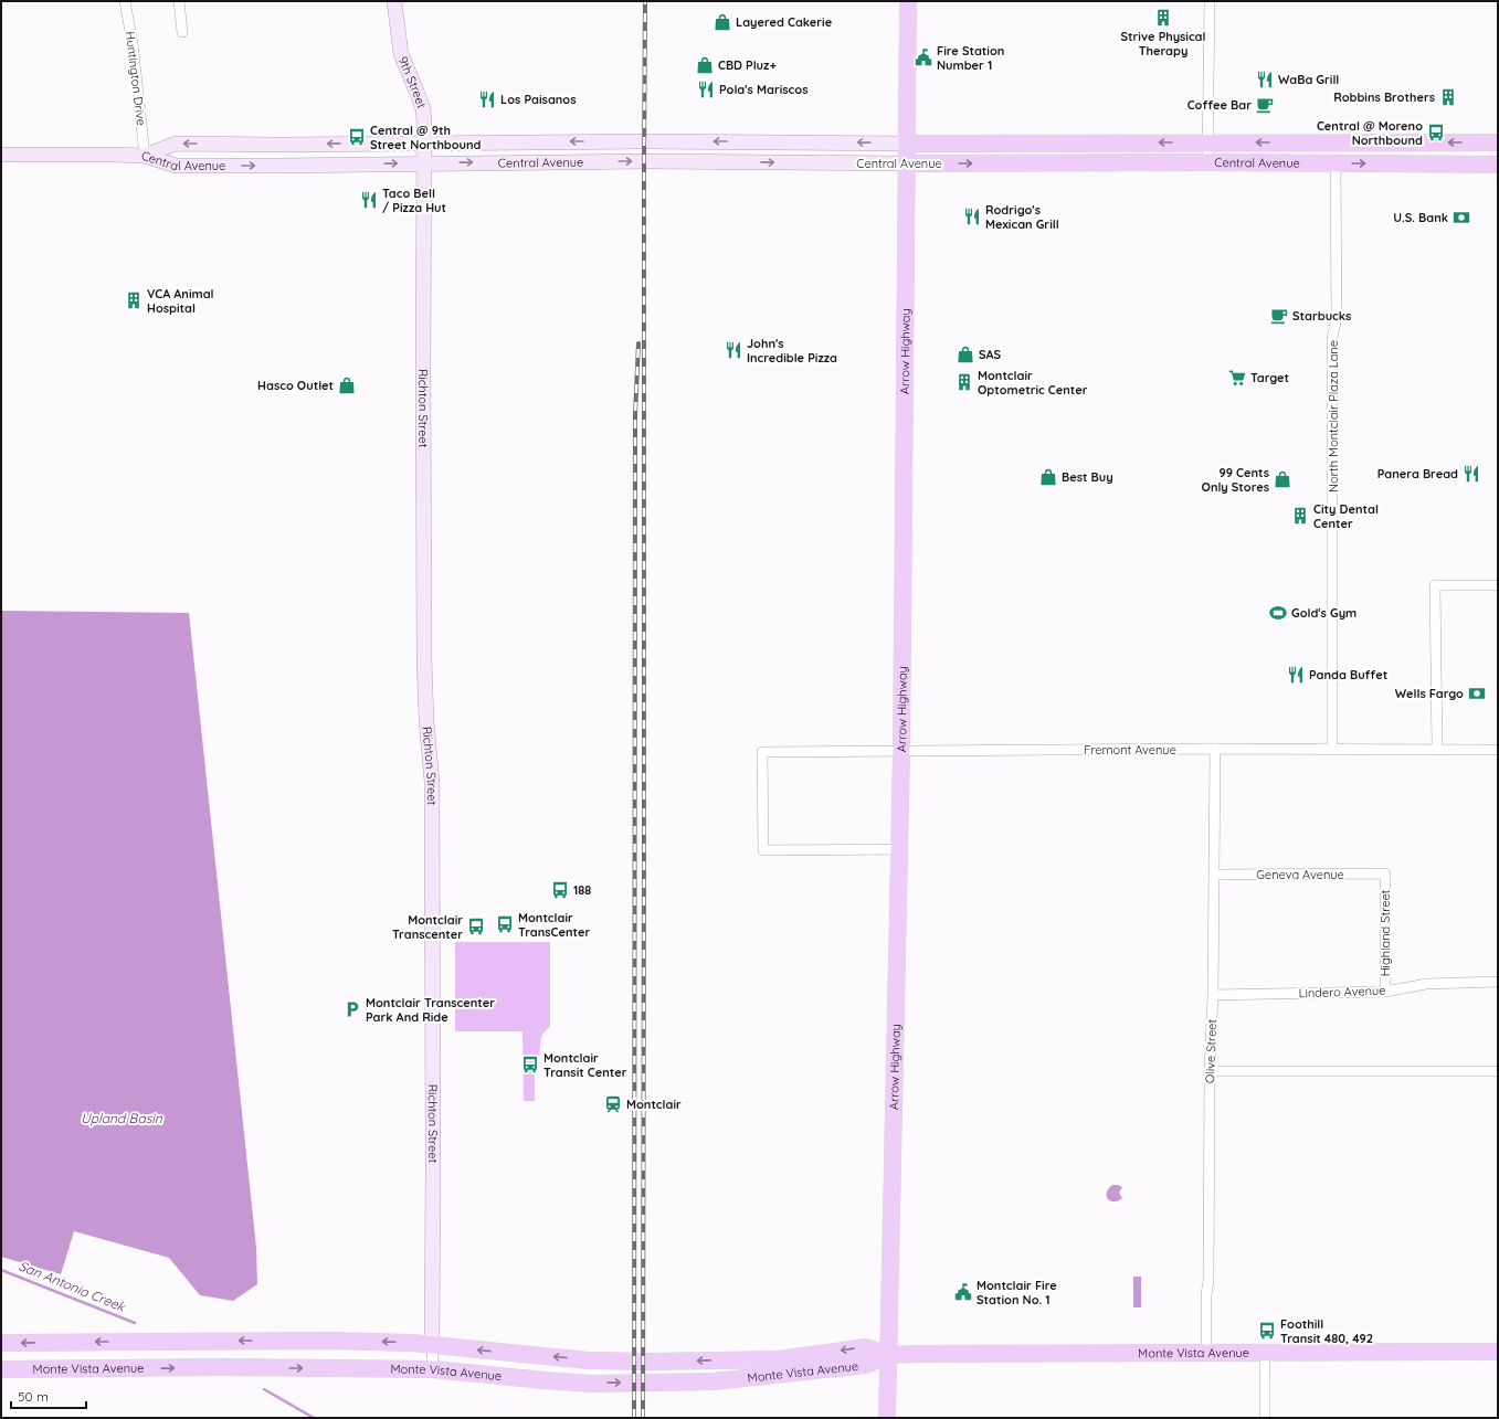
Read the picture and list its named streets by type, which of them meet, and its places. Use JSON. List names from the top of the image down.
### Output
{
  "streets": {
    "main road": [
      "9th Street",
      "Central Avenue",
      "Arrow Highway",
      "Richton Street",
      "Monte Vista Avenue"
    ],
    "street": [
      "Huntington Drive",
      "North Montclair Plaza Lane",
      "Fremont Avenue",
      "Geneva Avenue",
      "Highland Street",
      "Lindero Avenue",
      "Olive Street"
    ]
  },
  "crossings": [
    ["Huntington Drive", "Central Avenue"],
    ["9th Street", "Central Avenue"],
    ["9th Street", "Richton Street"],
    ["Central Avenue", "Arrow Highway"],
    ["Central Avenue", "Richton Street"],
    ["Central Avenue", "North Montclair Plaza Lane"],
    ["Arrow Highway", "Fremont Avenue"],
    ["Arrow Highway", "Monte Vista Avenue"],
    ["Richton Street", "Monte Vista Avenue"],
    ["North Montclair Plaza Lane", "Fremont Avenue"],
    ["Fremont Avenue", "Olive Street"],
    ["Geneva Avenue", "Highland Street"],
    ["Geneva Avenue", "Olive Street"],
    ["Highland Street", "Lindero Avenue"],
    ["Lindero Avenue", "Olive Street"],
    ["Olive Street", "Monte Vista Avenue"]
  ],
  "water": ["Upland Basin", "San Antonio Creek"],
  "places": {
    "building": [
      "Strive Physical Therapy",
      "Robbins Brothers",
      "VCA Animal Hospital",
      "Montclair Optometric Center",
      "City Dental Center"
    ],
    "shop": [
      "Layered Cakerie",
      "CBD Pluz+",
      "SAS",
      "Hasco Outlet",
      "Best Buy",
      "99 Cents Only Stores"
    ],
    "public building": ["Fire Station Number 1", "Montclair Fire Station No. 1"],
    "restaurant": [
      "WaBa Grill",
      "Pola's Mariscos",
      "Los Paisanos",
      "Taco Bell / Pizza Hut",
      "Rodrigo's Mexican Grill",
      "John's Incredible Pizza",
      "Panera Bread",
      "Panda Buffet"
    ],
    "cafe": ["Coffee Bar", "Starbucks"],
    "bus stop": [
      "Central @ Moreno Northbound",
      "Central @ 9th Street Northbound",
      "188",
      "Montclair TransCenter",
      "Montclair Transcenter",
      "Montclair Transit Center",
      "Foothill Transit 480, 492"
    ],
    "bank": ["U.S. Bank", "Wells Fargo"],
    "supermarket": ["Target"],
    "sports": ["Gold's Gym"],
    "parking": ["Montclair Transcenter Park And Ride"],
    "station": ["Montclair"]
  },
  "scale_bar": "50 m"
}
